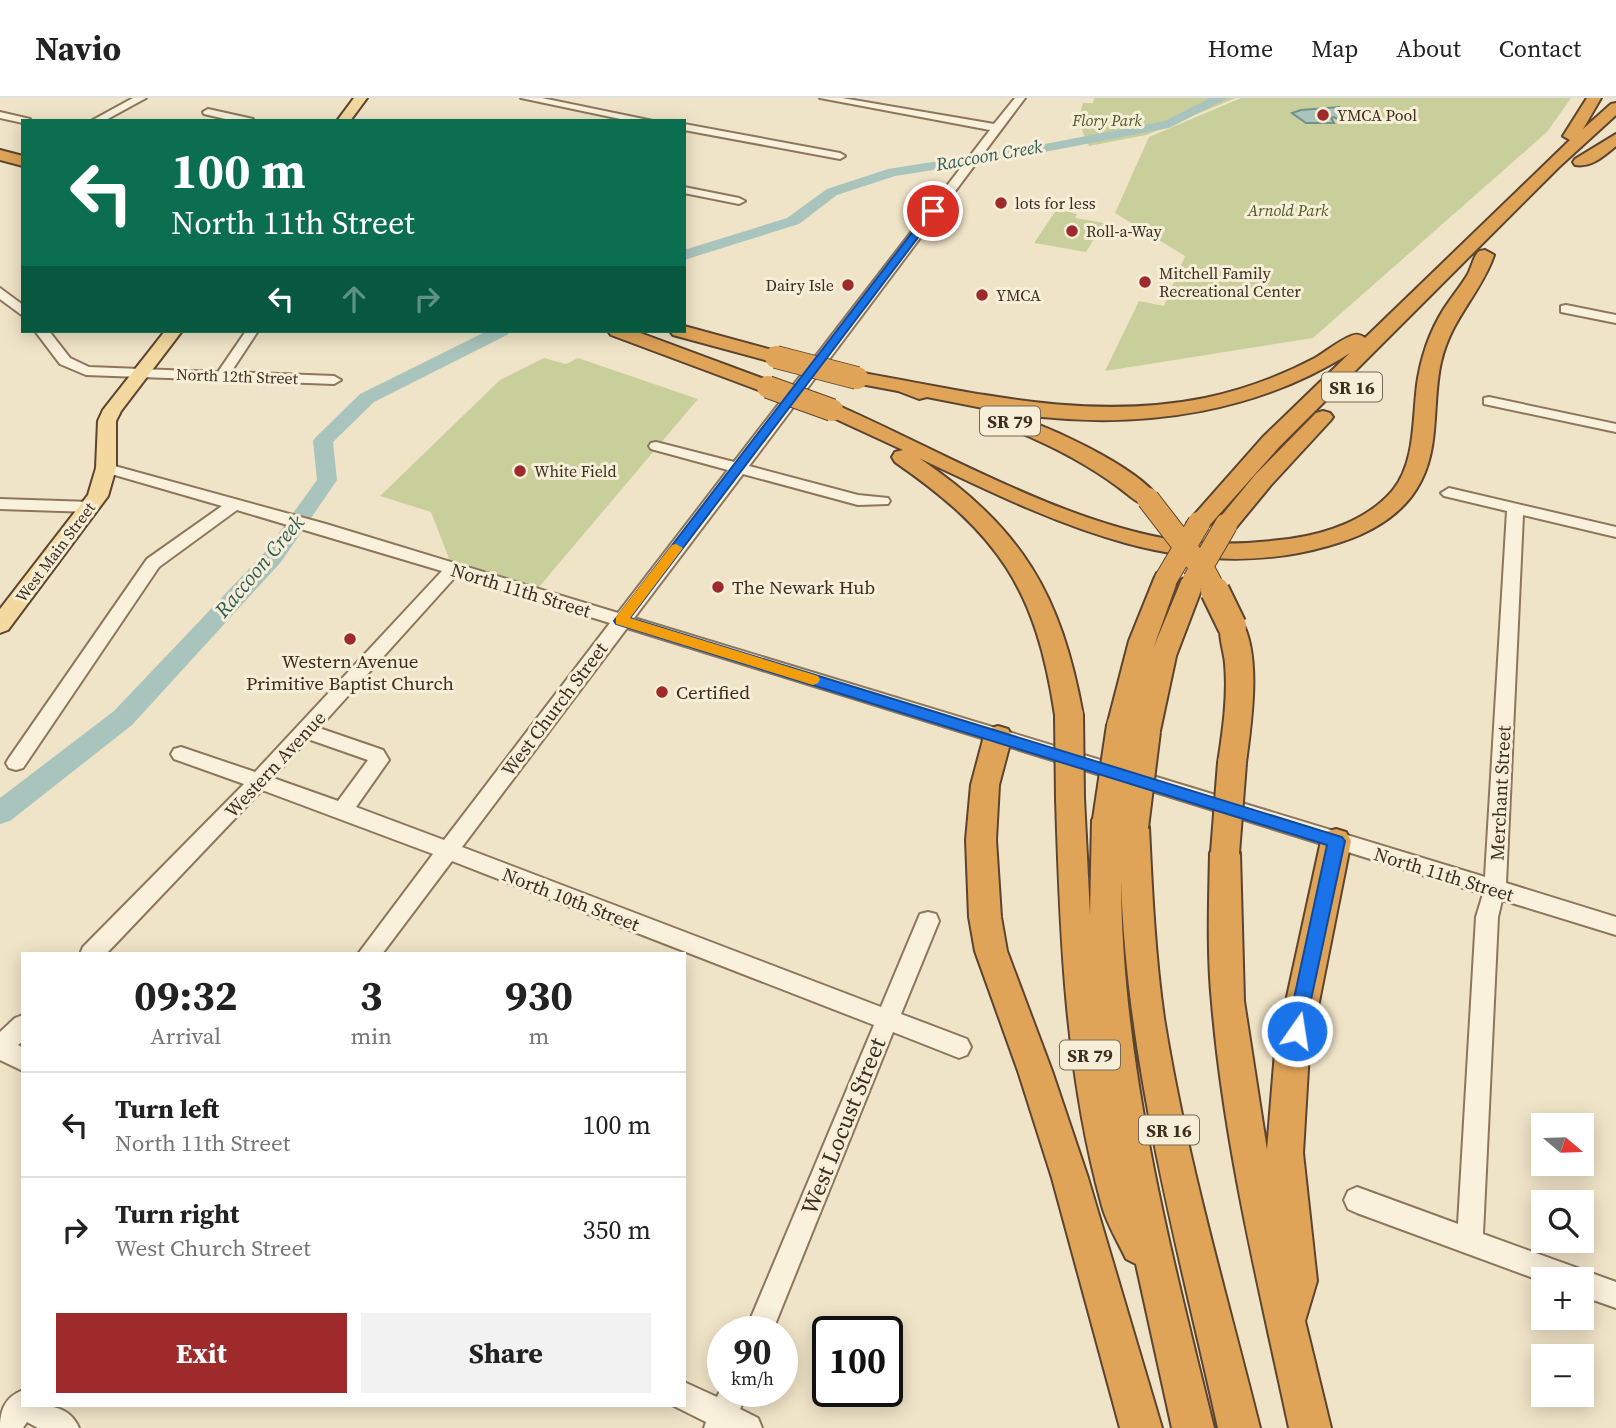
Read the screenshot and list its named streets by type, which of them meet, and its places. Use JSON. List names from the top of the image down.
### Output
{
  "streets": {
    "highway": ["SR 16", "SR 79"],
    "main road": ["West Main Street"],
    "street": [
      "North 12th Street",
      "North 11th Street",
      "West Church Street",
      "Western Avenue",
      "Merchant Street",
      "North 10th Street",
      "West Locust Street"
    ]
  },
  "crossings": [
    ["North 12th Street", "West Main Street"],
    ["SR 16", "SR 79"],
    ["West Main Street", "North 11th Street"],
    ["North 11th Street", "West Church Street"],
    ["North 11th Street", "Western Avenue"],
    ["North 11th Street", "Merchant Street"],
    ["West Church Street", "North 10th Street"],
    ["Western Avenue", "North 10th Street"],
    ["North 10th Street", "West Locust Street"]
  ],
  "water": ["Raccoon Creek"],
  "parks": ["Flory Park", "Arnold Park"],
  "places": [
    "YMCA Pool",
    "lots for less",
    "Roll-a-Way",
    "Mitchell Family Recreational Center",
    "Dairy Isle",
    "YMCA",
    "White Field",
    "The Newark Hub",
    "Western Avenue Primitive Baptist Church",
    "Certified"
  ],
  "north": "right",
  "page": {
    "header": "Navio",
    "nav": [
      "Home",
      "Map",
      "About",
      "Contact"
    ],
    "turn": ["100 m", "North 11th Street"],
    "eta": [
      "09:32",
      "Arrival",
      "3",
      "min",
      "930",
      "m"
    ],
    "list": [
      {
        "name": "Turn left",
        "note": "North 11th Street",
        "value": "100 m"
      },
      {
        "name": "Turn right",
        "note": "West Church Street",
        "value": "350 m"
      }
    ],
    "map_buttons": ["+", "−"],
    "buttons": ["Exit", "Share"],
    "speed": "90 km/h",
    "limit": "100"
  }
}
